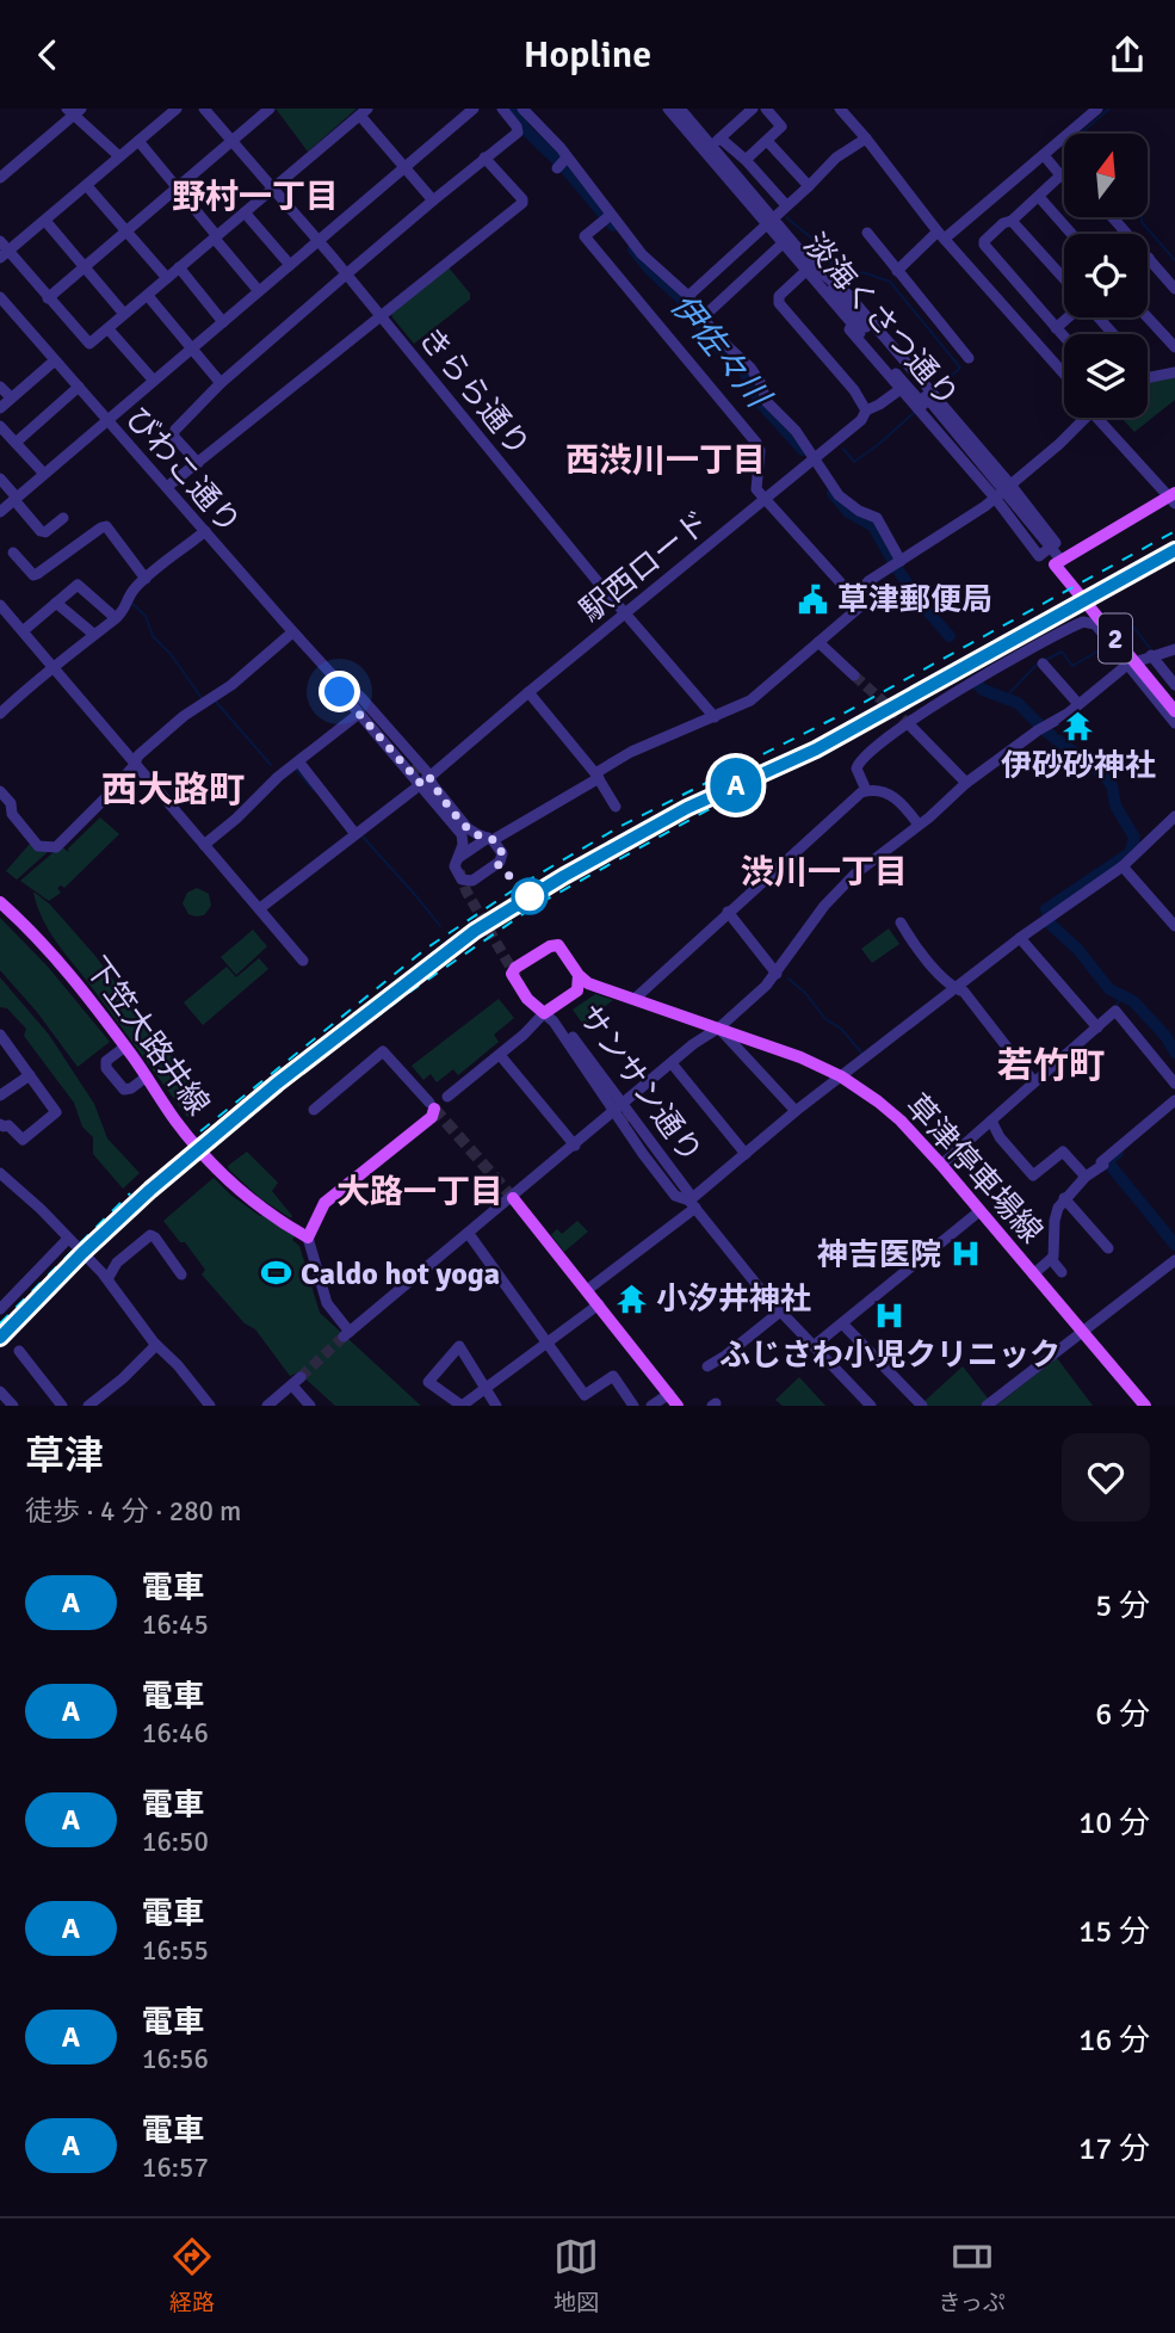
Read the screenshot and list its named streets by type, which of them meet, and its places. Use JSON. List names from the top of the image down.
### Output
{
  "streets": {
    "main road": ["2", "下笠大路井線", "草津停車場線"],
    "street": [
      "淡海くさつ通り",
      "きらら通り",
      "びわこ通り",
      "駅西ロード",
      "サンサン通り"
    ]
  },
  "crossings": [
    ["淡海くさつ通り", "2"],
    ["きらら通り", "駅西ロード"],
    ["びわこ通り", "駅西ロード"],
    ["サンサン通り", "草津停車場線"]
  ],
  "districts": [
    "野村一丁目",
    "西渋川一丁目",
    "西大路町",
    "渋川一丁目",
    "若竹町",
    "大路一丁目"
  ],
  "water": ["伊佐々川"],
  "places": {
    "public building": ["草津郵便局"],
    "temple": ["伊砂砂神社", "小汐井神社"],
    "hospital": ["神吉医院", "ふじさわ小児クリニック"],
    "sports": ["Caldo hot yoga"]
  },
  "north": "top",
  "page": {
    "header": "Hopline",
    "on_map": "A",
    "heading": ["草津", "徒歩 · 4 分 · 280 m"],
    "list": [
      {
        "mark": "A",
        "name": "電車",
        "note": "16:45",
        "value": "5 分"
      },
      {
        "mark": "A",
        "name": "電車",
        "note": "16:46",
        "value": "6 分"
      },
      {
        "mark": "A",
        "name": "電車",
        "note": "16:50",
        "value": "10 分"
      },
      {
        "mark": "A",
        "name": "電車",
        "note": "16:55",
        "value": "15 分"
      },
      {
        "mark": "A",
        "name": "電車",
        "note": "16:56",
        "value": "16 分"
      },
      {
        "mark": "A",
        "name": "電車",
        "note": "16:57",
        "value": "17 分"
      }
    ],
    "tabs": ["経路", "地図", "きっぷ"]
  }
}
